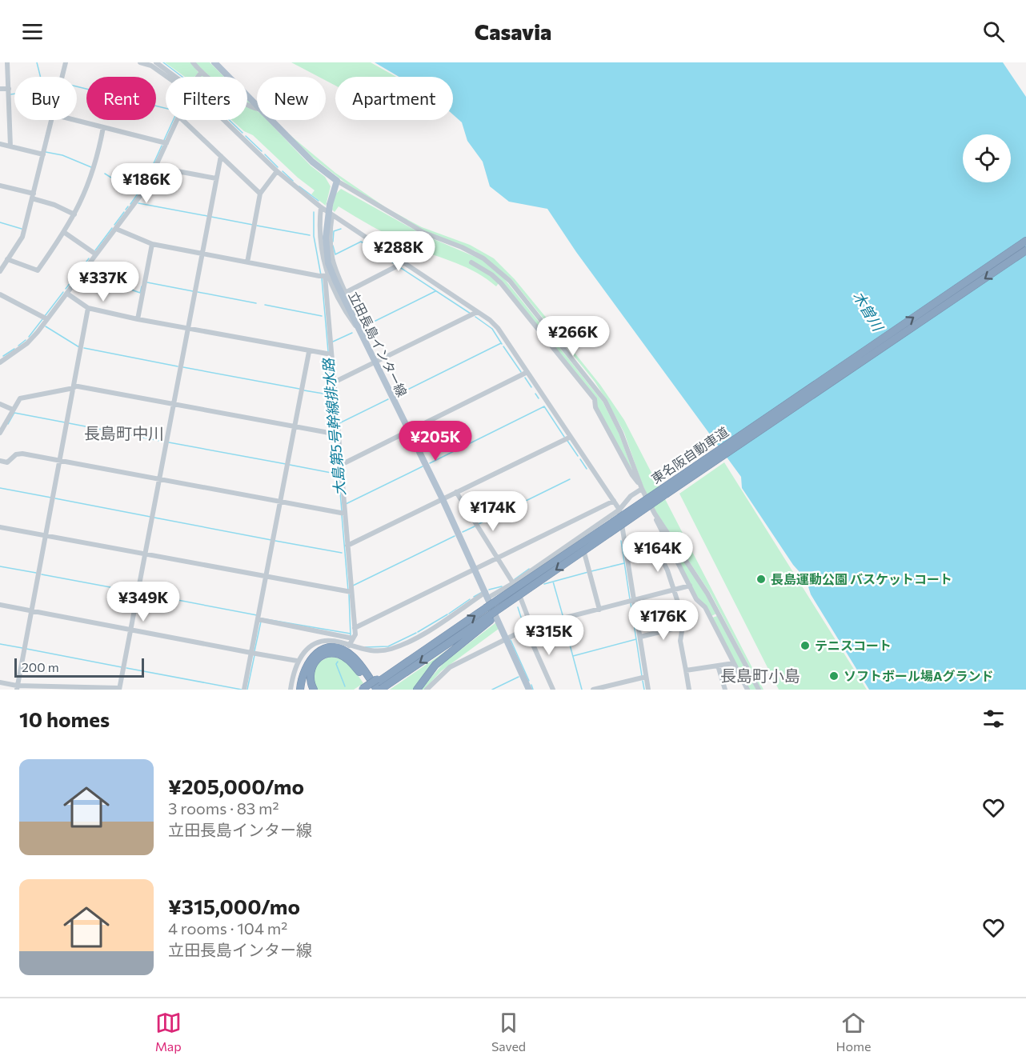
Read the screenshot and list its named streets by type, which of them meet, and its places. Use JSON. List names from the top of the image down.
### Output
{
  "streets": {
    "highway": ["東名阪自動車道"],
    "main road": ["立田長島インター線"]
  },
  "districts": ["長島町中川", "長島町小島"],
  "water": ["木曽川", "大島第5号幹線排水路"],
  "places": ["長島運動公園 バスケットコート", "テニスコート", "ソフトボール場Aグランド"],
  "scale_bar": "200 m",
  "page": {
    "header": "Casavia",
    "chip": [
      "Buy",
      "Rent",
      "Filters",
      "New",
      "Apartment"
    ],
    "price": [
      "¥186K",
      "¥288K",
      "¥337K",
      "¥266K",
      "¥205K",
      "¥174K",
      "¥164K",
      "¥349K",
      "¥176K",
      "¥315K"
    ],
    "scale": "200 m",
    "heading": "10 homes",
    "list": [
      {
        "name": "¥205,000/mo",
        "note": "3 rooms · 83 m² · 立田長島インター線"
      },
      {
        "name": "¥315,000/mo",
        "note": "4 rooms · 104 m² · 立田長島インター線"
      }
    ],
    "tabs": ["Map", "Saved", "Home"]
  }
}
